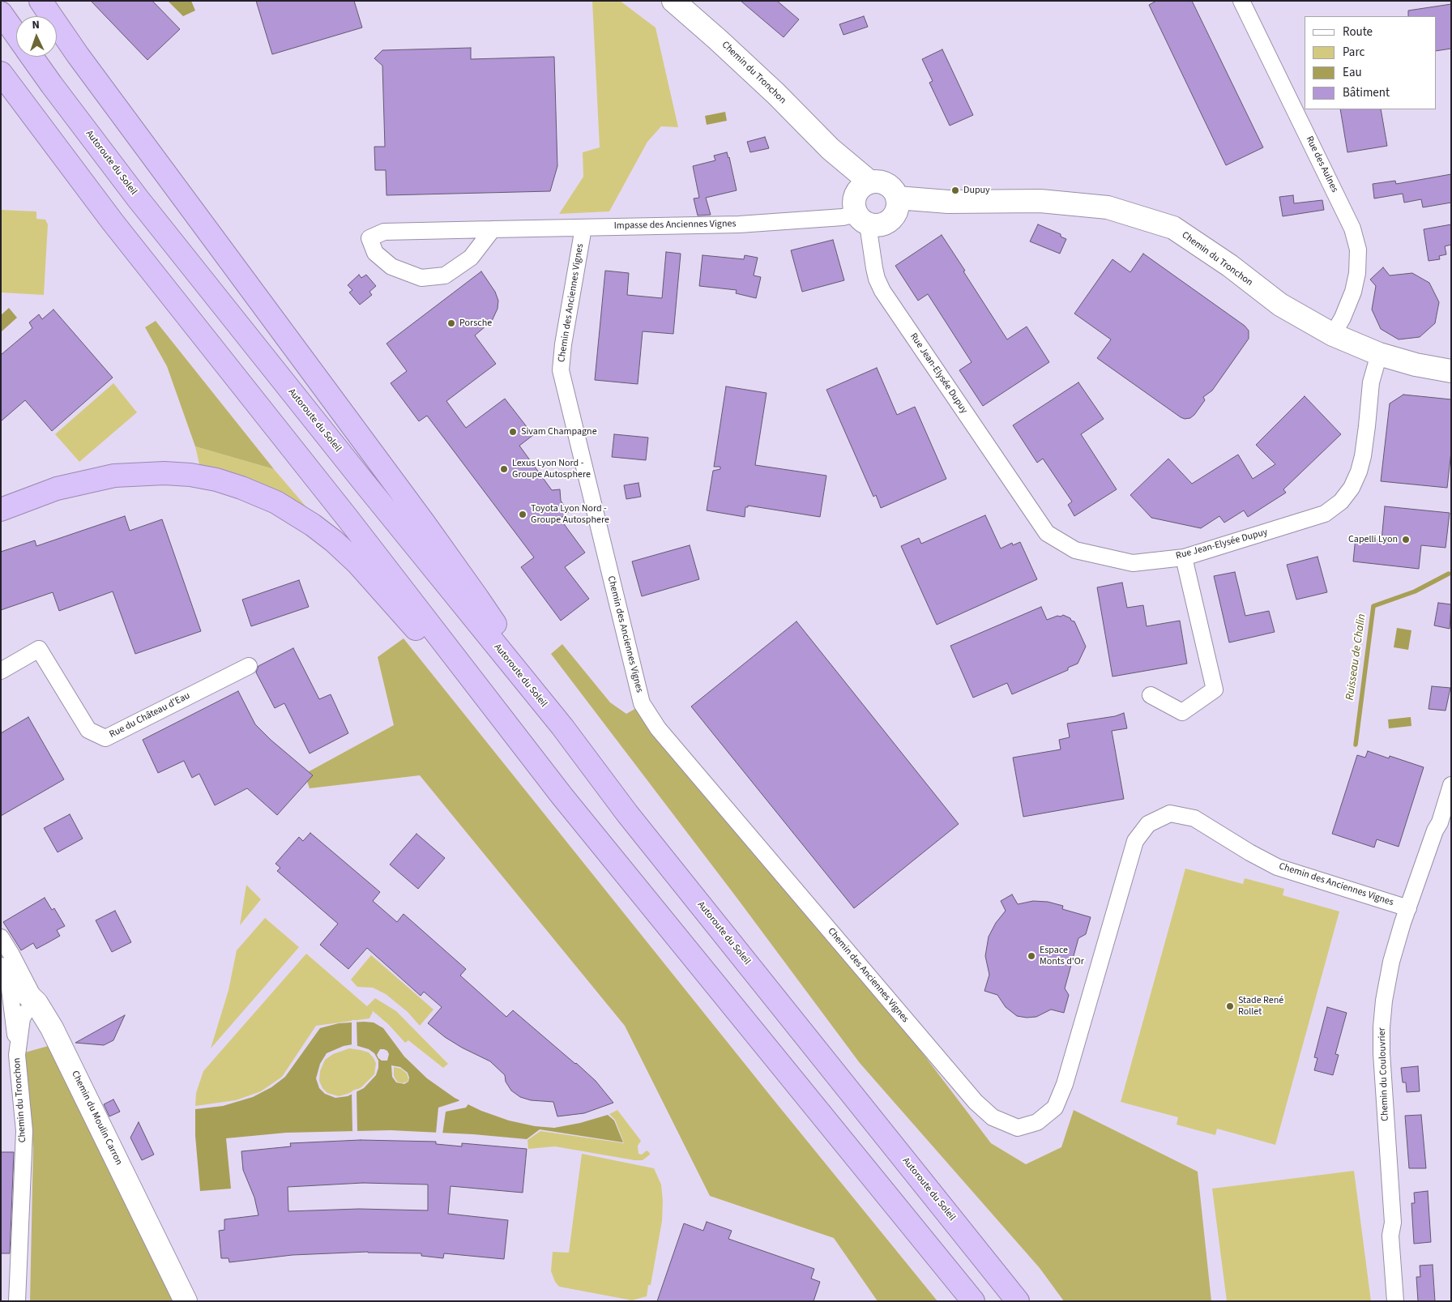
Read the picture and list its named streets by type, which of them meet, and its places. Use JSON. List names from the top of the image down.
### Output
{
  "streets": {
    "highway": ["Autoroute du Soleil"],
    "street": [
      "Chemin du Tronchon",
      "Rue des Aulnes",
      "Impasse des Anciennes Vignes",
      "Chemin des Anciennes Vignes",
      "Rue Jean-Elysée Dupuy",
      "Rue du Château d'Eau",
      "Chemin du Coulouvrier",
      "Chemin du Moulin Carron"
    ]
  },
  "crossings": [
    ["Chemin du Tronchon", "Rue des Aulnes"],
    ["Chemin du Tronchon", "Impasse des Anciennes Vignes"],
    ["Chemin du Tronchon", "Rue Jean-Elysée Dupuy"],
    ["Chemin du Tronchon", "Chemin du Moulin Carron"],
    ["Impasse des Anciennes Vignes", "Chemin des Anciennes Vignes"],
    ["Impasse des Anciennes Vignes", "Rue Jean-Elysée Dupuy"],
    ["Chemin des Anciennes Vignes", "Chemin du Coulouvrier"]
  ],
  "water": ["Ruisseau de Chalin"],
  "places": [
    "Dupuy",
    "Porsche",
    "Sivam Champagne",
    "Lexus Lyon Nord - Groupe Autosphere",
    "Toyota Lyon Nord - Groupe Autosphere",
    "Capelli Lyon",
    "Espace Monts d'Or",
    "Stade René Rollet"
  ],
  "legend": [
    "Route",
    "Parc",
    "Eau",
    "Bâtiment"
  ],
  "north": "top"
}
